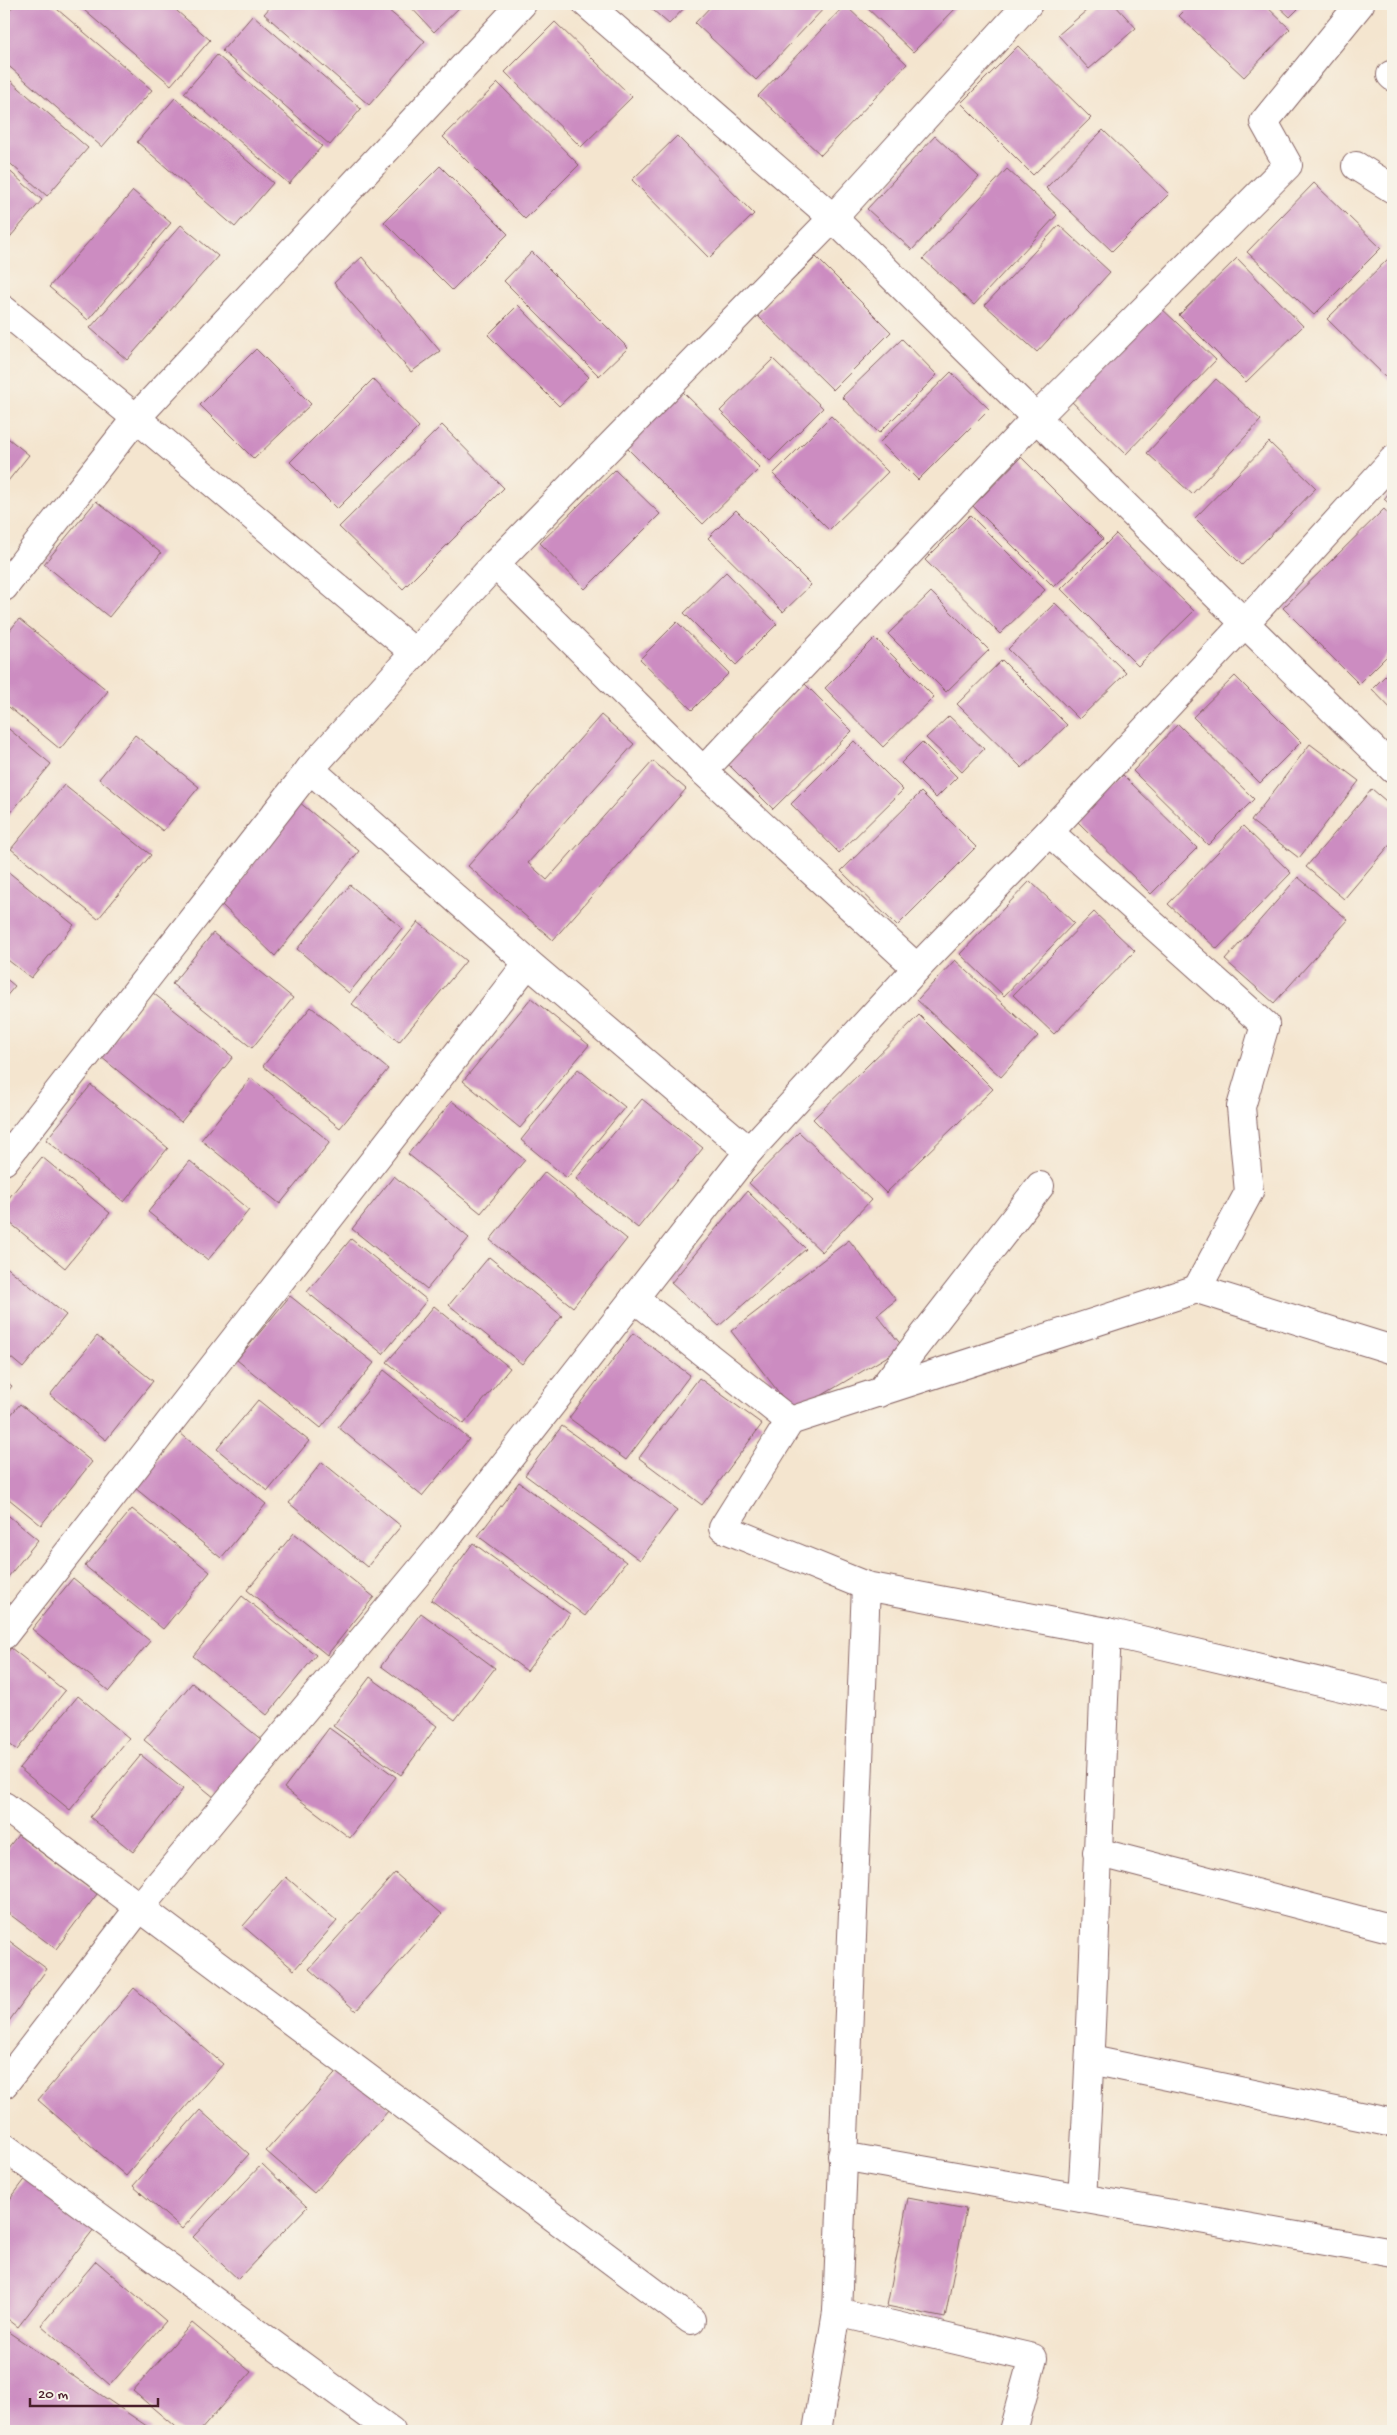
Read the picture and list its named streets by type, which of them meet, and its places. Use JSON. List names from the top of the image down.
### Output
{
  "scale_bar": "20 m"
}
